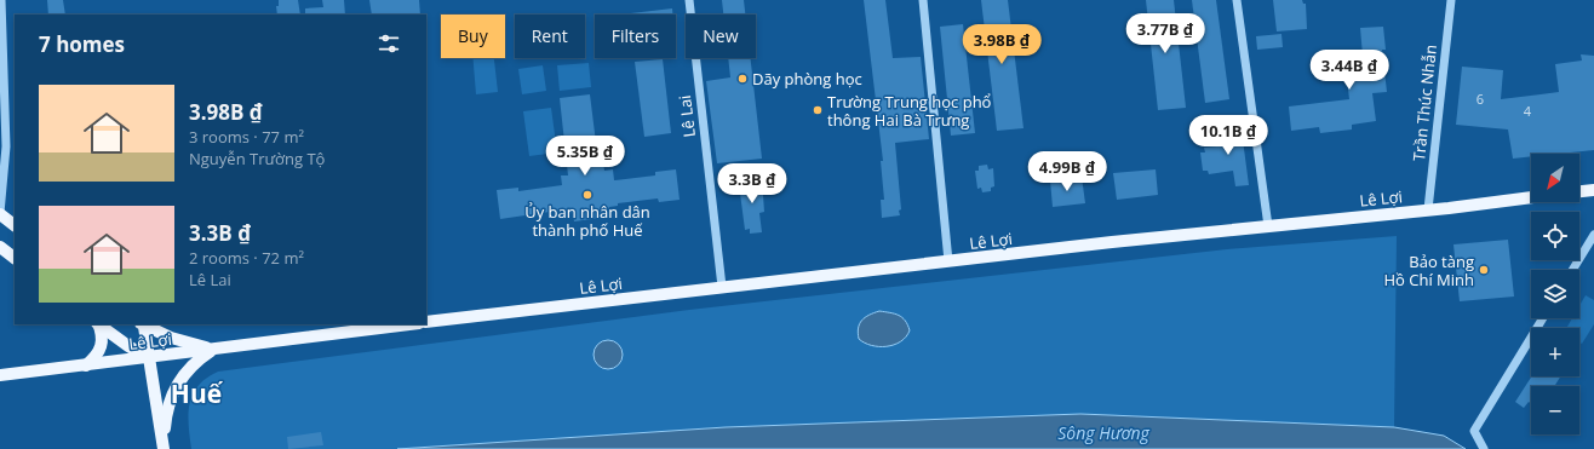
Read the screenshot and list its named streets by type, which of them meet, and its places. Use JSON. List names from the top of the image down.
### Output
{
  "streets": {
    "main road": ["Lê Lợi"],
    "street": ["Trần Thúc Nhẫn", "Lê Lai"]
  },
  "crossings": [
    ["Trần Thúc Nhẫn", "Lê Lợi"],
    ["Lê Lai", "Lê Lợi"]
  ],
  "districts": ["Huế"],
  "water": ["Sông Hương"],
  "places": [
    "Dãy phòng học",
    "Trường Trung học phổ thông Hai Bà Trưng",
    "Ủy ban nhân dân thành phố Huế",
    "Bảo tàng Hồ Chí Minh"
  ],
  "house_numbers": ["6", "4"],
  "north": "bottom left",
  "page": {
    "price": [
      "3.77B ₫",
      "3.98B ₫",
      "3.44B ₫",
      "10.1B ₫",
      "5.35B ₫",
      "4.99B ₫",
      "3.3B ₫"
    ],
    "chip": [
      "Buy",
      "Rent",
      "Filters",
      "New"
    ],
    "heading": "7 homes",
    "list": [
      {
        "name": "3.98B ₫",
        "note": "3 rooms · 77 m² · Nguyễn Trường Tộ"
      },
      {
        "name": "3.3B ₫",
        "note": "2 rooms · 72 m² · Lê Lai"
      }
    ],
    "map_buttons": ["+", "−"]
  }
}
